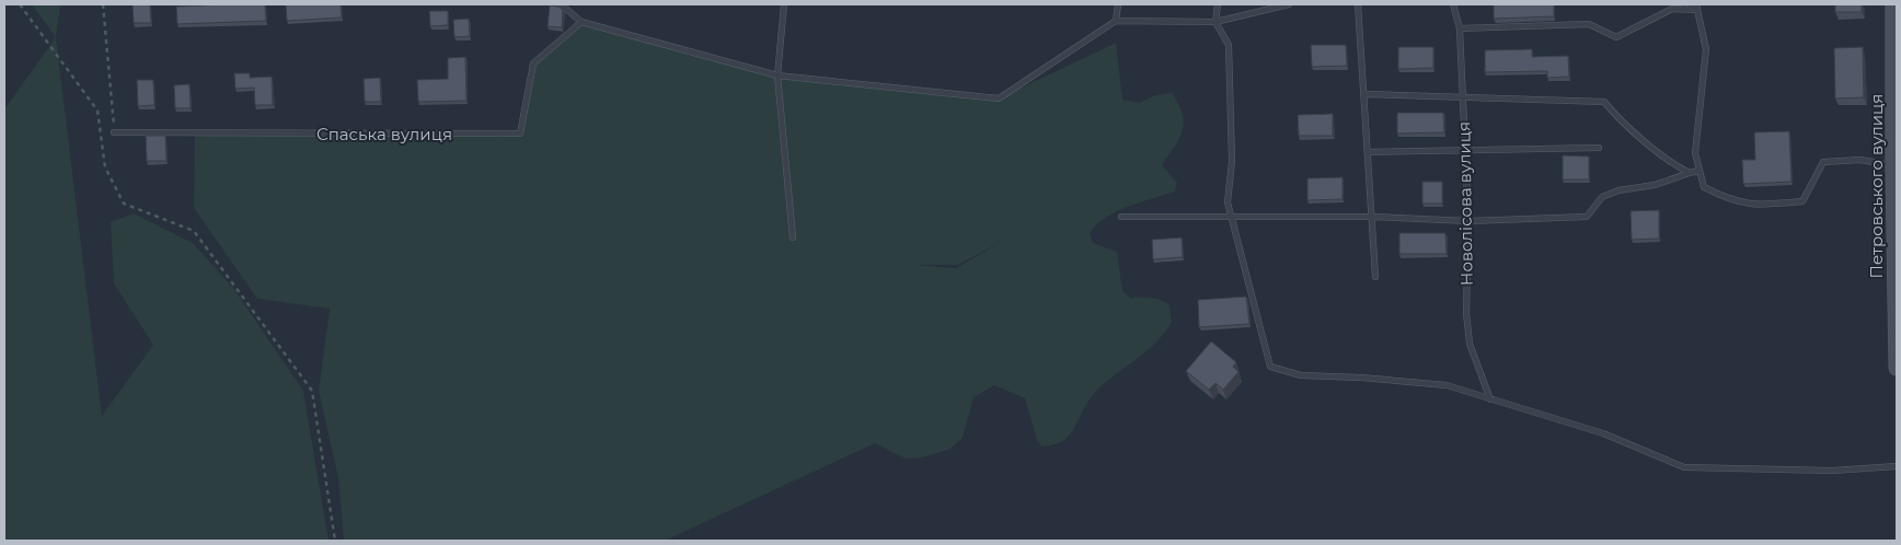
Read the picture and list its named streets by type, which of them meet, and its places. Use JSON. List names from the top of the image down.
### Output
{
  "streets": {
    "main road": ["Петровського вулиця"],
    "lane": ["Спаська вулиця", "Новолісова вулиця"]
  }
}
